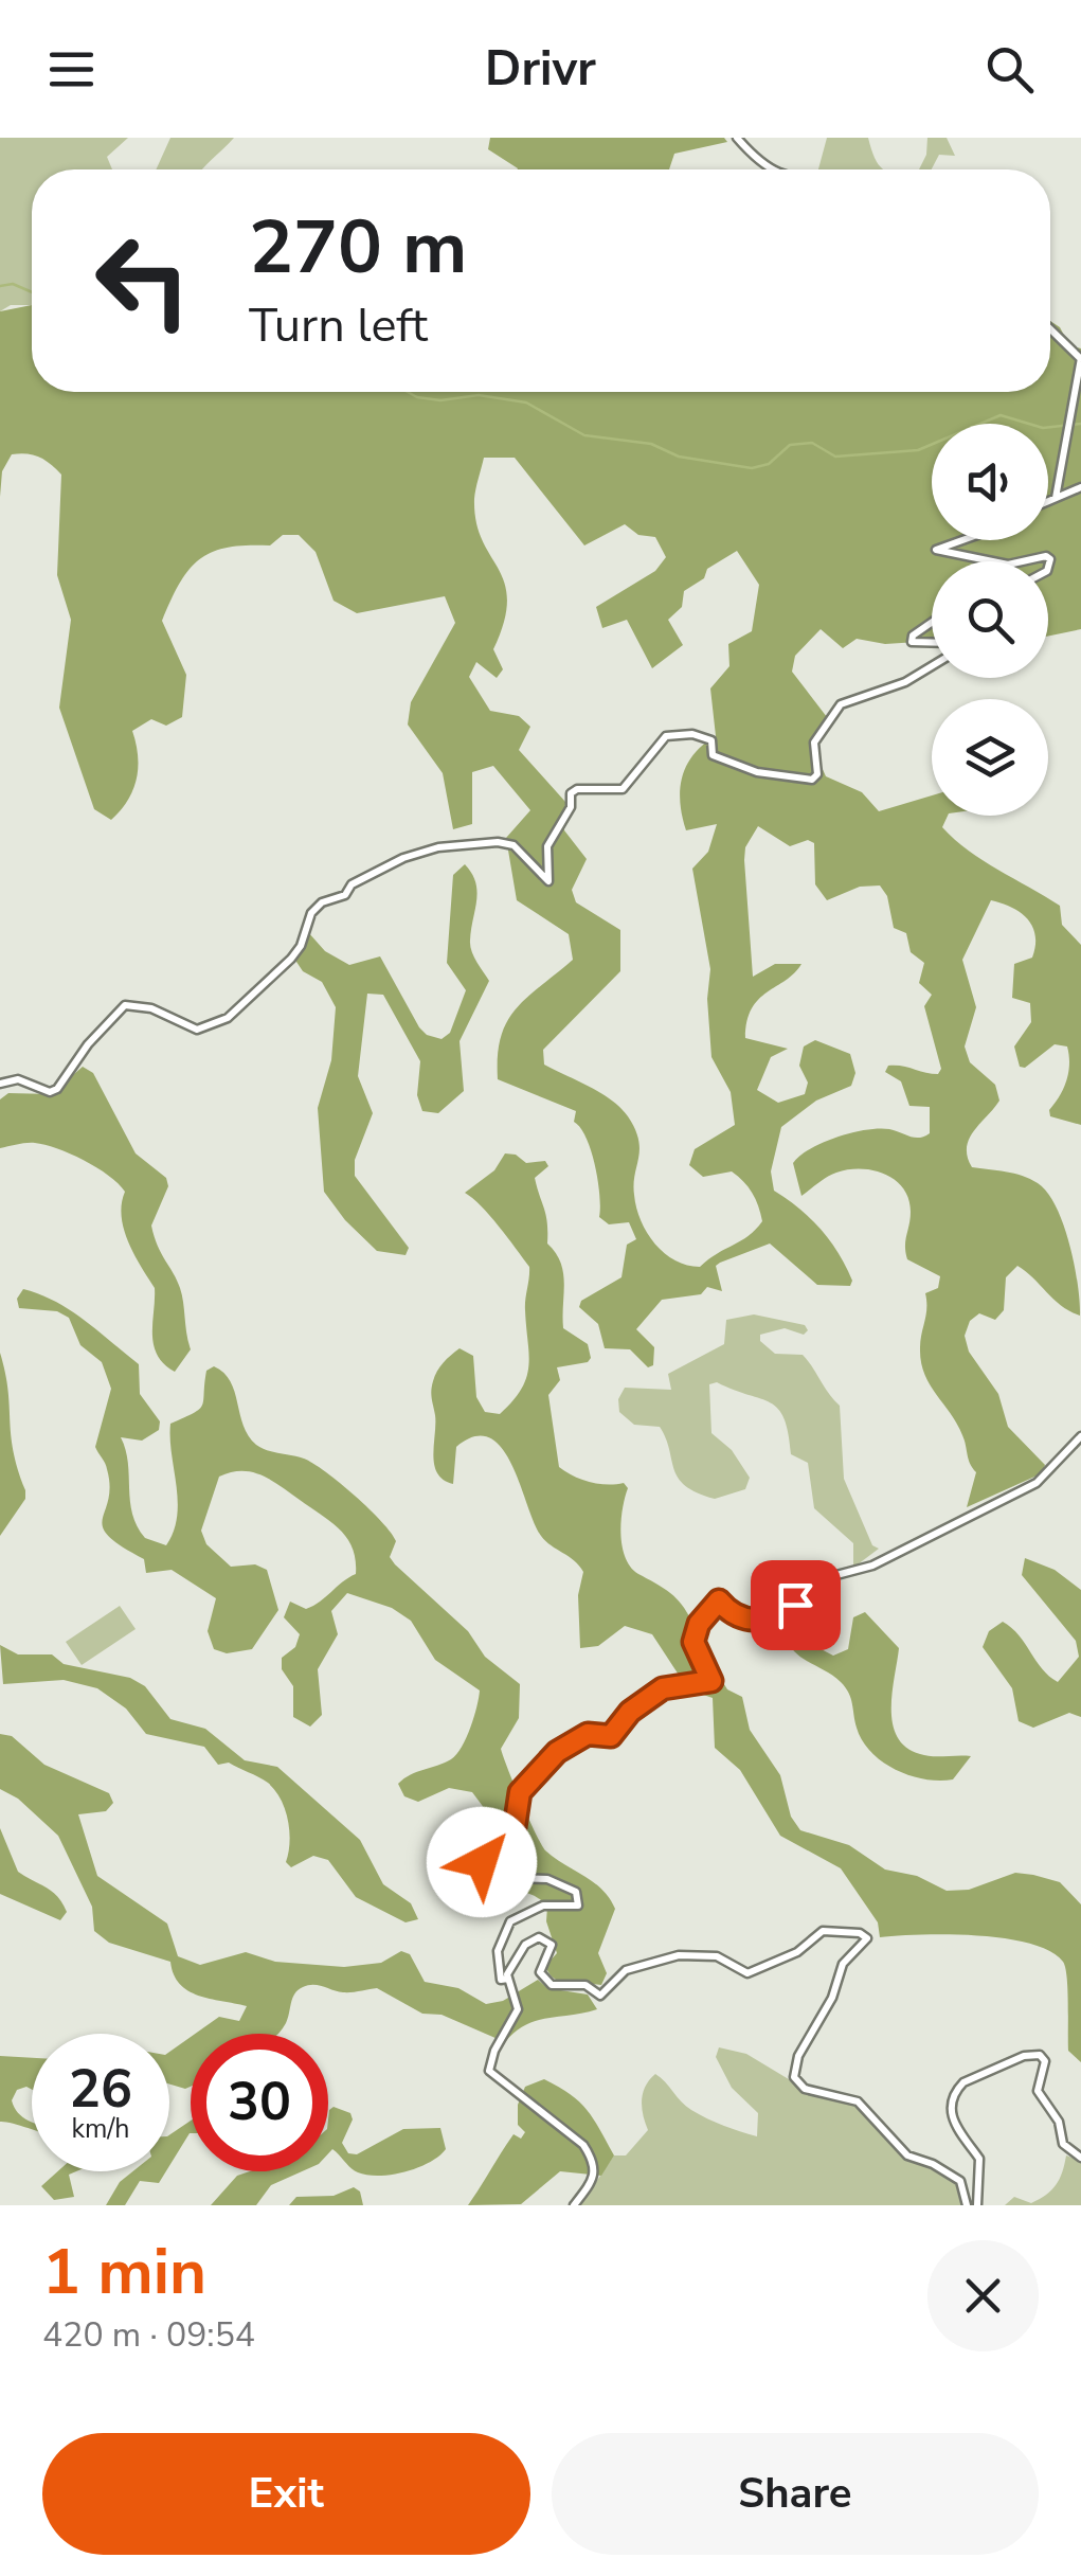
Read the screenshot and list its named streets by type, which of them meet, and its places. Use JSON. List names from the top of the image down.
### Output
{
  "page": {
    "header": "Drivr",
    "turn": ["270 m", "Turn left"],
    "speed": "26 km/h",
    "limit": "30",
    "heading": ["1 min", "420 m · 09:54"],
    "buttons": ["Exit", "Share"]
  }
}
